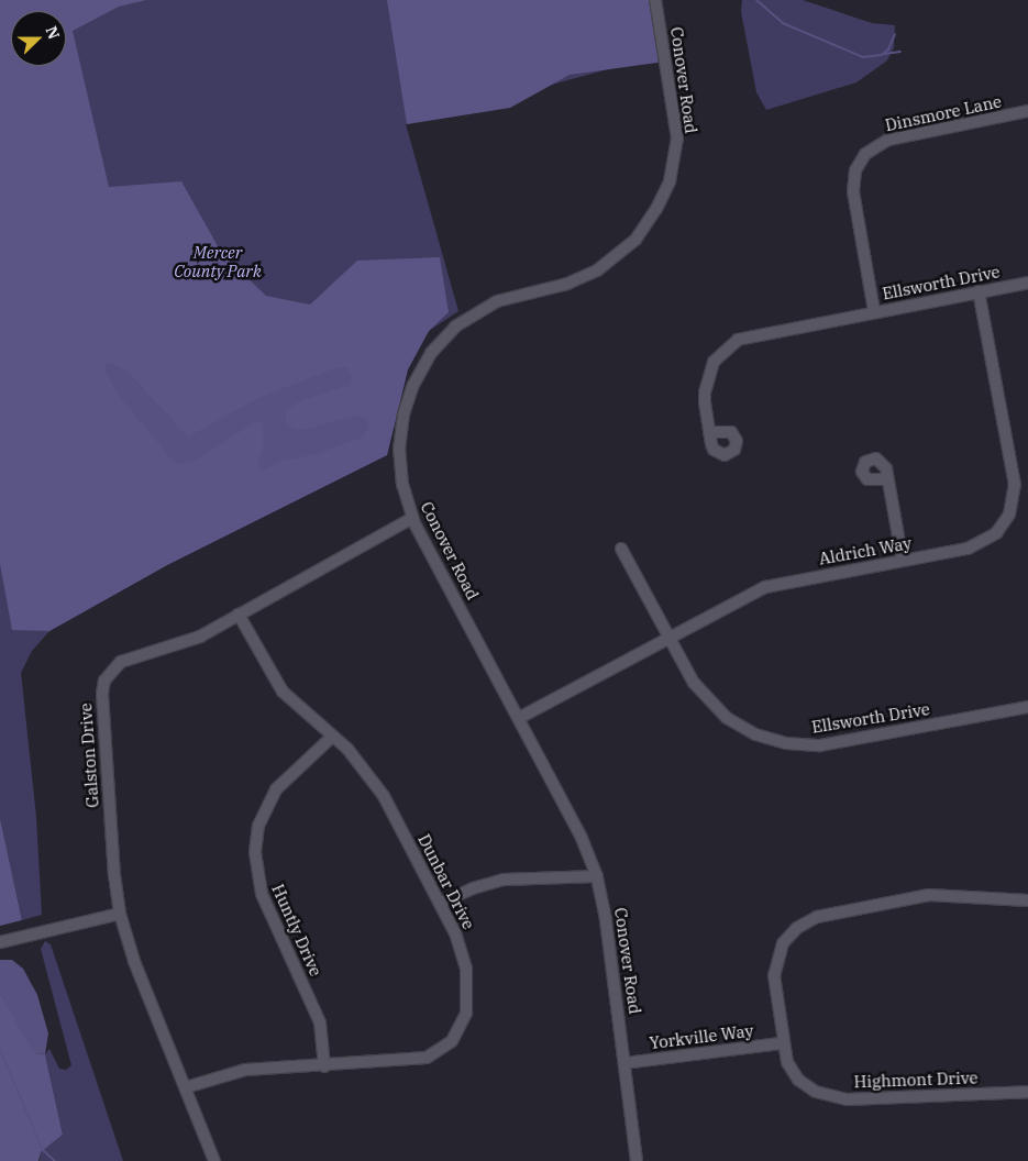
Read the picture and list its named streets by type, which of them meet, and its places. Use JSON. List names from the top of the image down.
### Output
{
  "streets": {
    "street": [
      "Conover Road",
      "Dinsmore Lane",
      "Ellsworth Drive",
      "Aldrich Way",
      "Galston Drive",
      "Dunbar Drive",
      "Huntly Drive",
      "Yorkville Way",
      "Highmont Drive"
    ]
  },
  "crossings": [
    ["Conover Road", "Aldrich Way"],
    ["Conover Road", "Galston Drive"],
    ["Conover Road", "Yorkville Way"],
    ["Dinsmore Lane", "Ellsworth Drive"],
    ["Ellsworth Drive", "Aldrich Way"],
    ["Galston Drive", "Dunbar Drive"],
    ["Dunbar Drive", "Huntly Drive"],
    ["Yorkville Way", "Highmont Drive"]
  ],
  "parks": ["Mercer County Park"],
  "north": "right"
}
